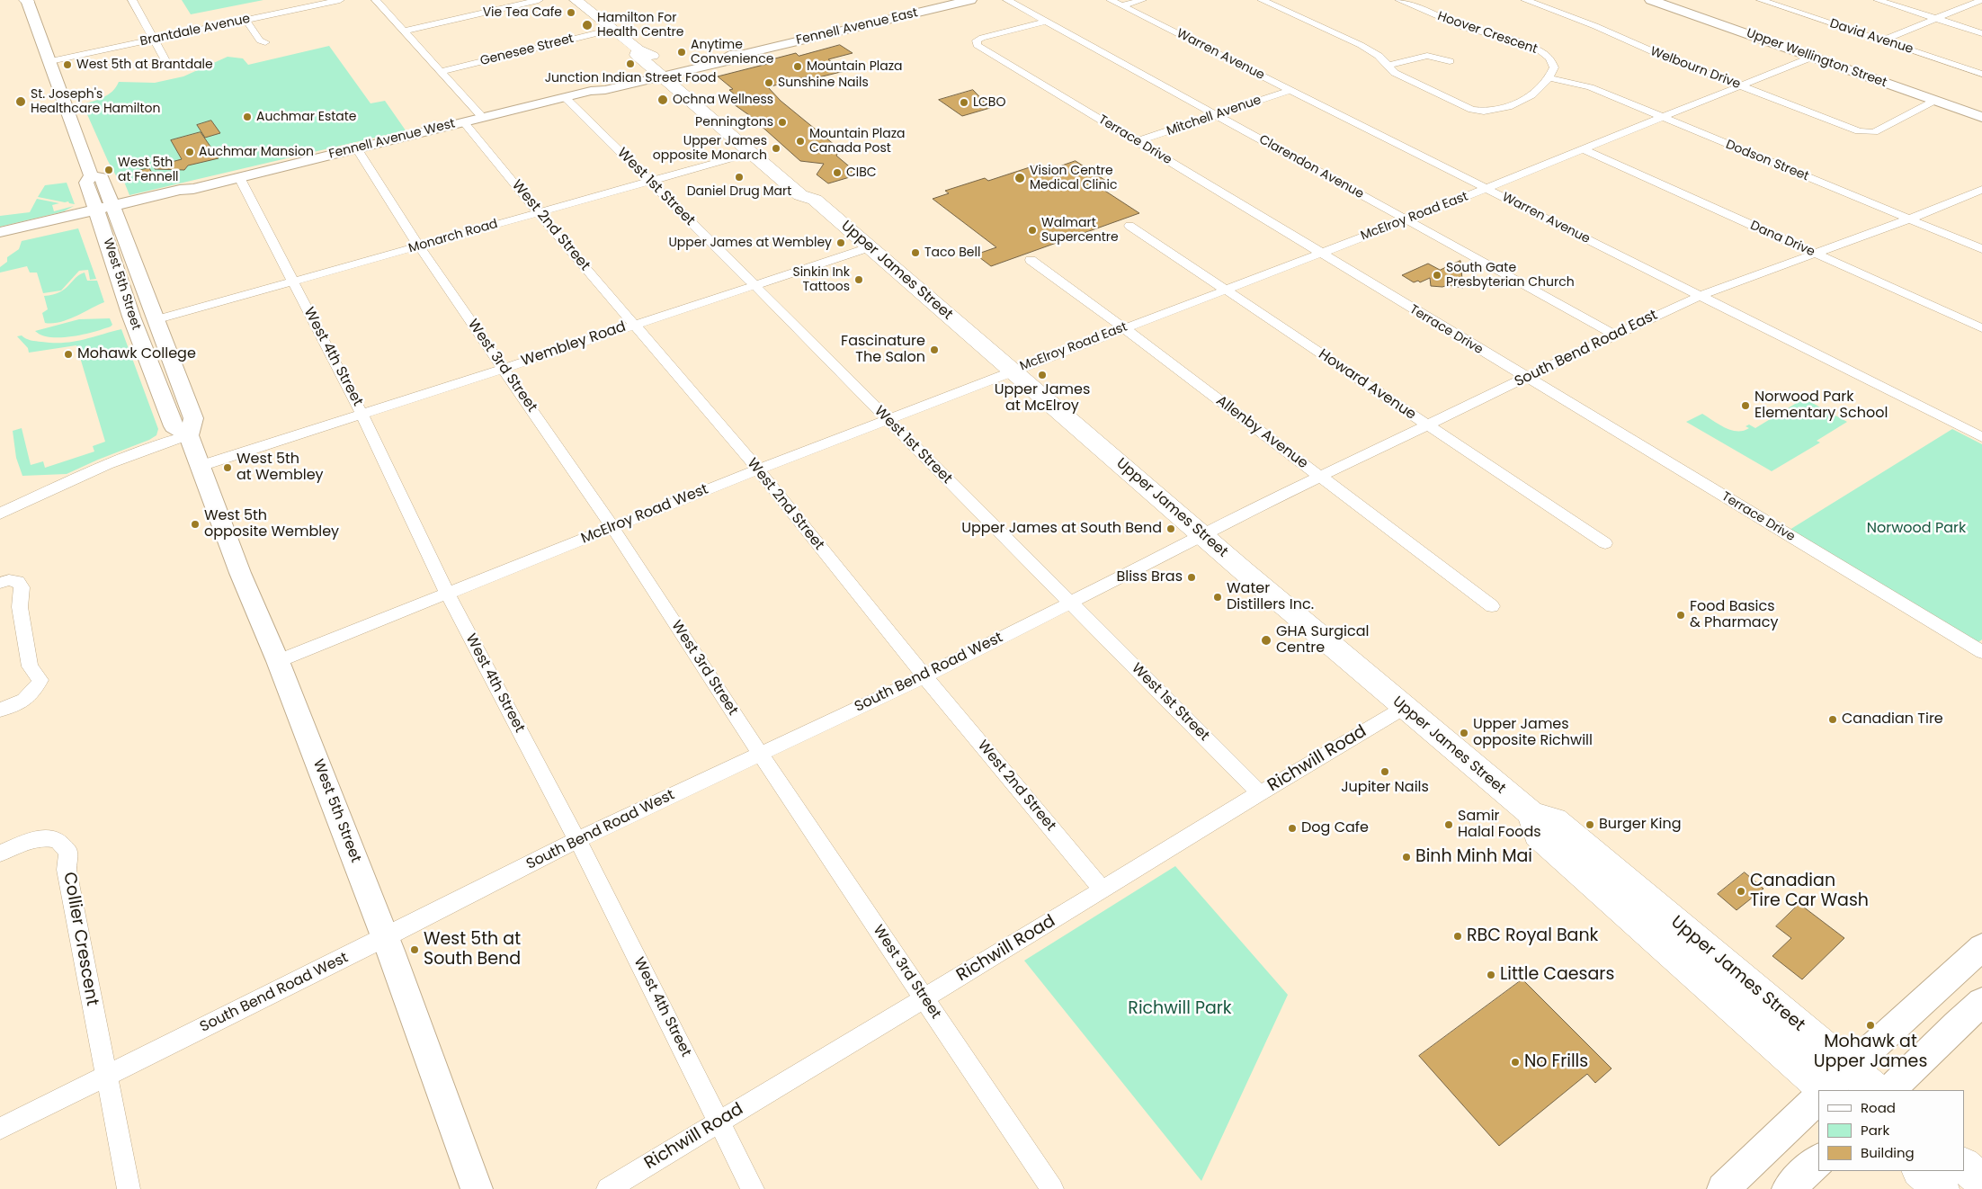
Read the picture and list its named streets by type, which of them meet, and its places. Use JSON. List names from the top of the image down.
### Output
{
  "streets": {
    "main road": [
      "Fennell Avenue East",
      "Upper Wellington Street",
      "Fennell Avenue West",
      "Upper James Street",
      "West 5th Street"
    ],
    "street": [
      "Brantdale Avenue",
      "Hoover Crescent",
      "David Avenue",
      "Genesee Street",
      "Warren Avenue",
      "Welbourn Drive",
      "Mitchell Avenue",
      "Terrace Drive",
      "Dodson Street",
      "Clarendon Avenue",
      "West 1st Street",
      "McElroy Road East",
      "West 2nd Street",
      "Monarch Road",
      "Dana Drive",
      "Wembley Road",
      "South Bend Road East",
      "West 4th Street",
      "West 3rd Street",
      "Howard Avenue",
      "Allenby Avenue",
      "McElroy Road West",
      "South Bend Road West",
      "Richwill Road",
      "Collier Crescent"
    ]
  },
  "crossings": [
    ["Fennell Avenue East", "Fennell Avenue West"],
    ["Fennell Avenue East", "Upper James Street"],
    ["Brantdale Avenue", "West 5th Street"],
    ["Hoover Crescent", "Dodson Street"],
    ["Genesee Street", "Upper James Street"],
    ["Warren Avenue", "Mitchell Avenue"],
    ["Warren Avenue", "McElroy Road East"],
    ["Warren Avenue", "South Bend Road East"],
    ["Upper Wellington Street", "Welbourn Drive"],
    ["Upper Wellington Street", "McElroy Road East"],
    ["Welbourn Drive", "McElroy Road East"],
    ["Mitchell Avenue", "Terrace Drive"],
    ["Mitchell Avenue", "Clarendon Avenue"],
    ["Fennell Avenue West", "West 1st Street"],
    ["Fennell Avenue West", "West 2nd Street"],
    ["Fennell Avenue West", "Upper James Street"],
    ["Fennell Avenue West", "West 5th Street"],
    ["Fennell Avenue West", "West 4th Street"],
    ["Fennell Avenue West", "West 3rd Street"],
    ["Terrace Drive", "Clarendon Avenue"],
    ["Terrace Drive", "McElroy Road East"],
    ["Terrace Drive", "South Bend Road East"],
    ["Dodson Street", "McElroy Road East"],
    ["Dodson Street", "South Bend Road East"],
    ["Clarendon Avenue", "McElroy Road East"],
    ["Clarendon Avenue", "South Bend Road East"],
    ["West 1st Street", "Monarch Road"],
    ["West 1st Street", "Wembley Road"],
    ["West 1st Street", "McElroy Road West"],
    ["West 1st Street", "South Bend Road West"],
    ["West 1st Street", "Richwill Road"],
    ["McElroy Road East", "Dana Drive"],
    ["McElroy Road East", "Upper James Street"],
    ["McElroy Road East", "Howard Avenue"],
    ["McElroy Road East", "Allenby Avenue"],
    ["McElroy Road East", "McElroy Road West"],
    ["West 2nd Street", "Monarch Road"],
    ["West 2nd Street", "Wembley Road"],
    ["West 2nd Street", "McElroy Road West"],
    ["West 2nd Street", "South Bend Road West"],
    ["West 2nd Street", "Richwill Road"],
    ["Monarch Road", "Upper James Street"],
    ["Monarch Road", "West 5th Street"],
    ["Monarch Road", "West 4th Street"],
    ["Monarch Road", "West 3rd Street"],
    ["Dana Drive", "South Bend Road East"],
    ["Upper James Street", "Wembley Road"],
    ["Upper James Street", "South Bend Road East"],
    ["Upper James Street", "McElroy Road West"],
    ["Upper James Street", "South Bend Road West"],
    ["Upper James Street", "Richwill Road"],
    ["West 5th Street", "Wembley Road"],
    ["West 5th Street", "McElroy Road West"],
    ["West 5th Street", "South Bend Road West"],
    ["Wembley Road", "West 4th Street"],
    ["Wembley Road", "West 3rd Street"],
    ["South Bend Road East", "Howard Avenue"],
    ["South Bend Road East", "Allenby Avenue"],
    ["South Bend Road East", "South Bend Road West"],
    ["West 4th Street", "McElroy Road West"],
    ["West 4th Street", "South Bend Road West"],
    ["West 4th Street", "Richwill Road"],
    ["West 3rd Street", "McElroy Road West"],
    ["West 3rd Street", "South Bend Road West"],
    ["West 3rd Street", "Richwill Road"],
    ["South Bend Road West", "Collier Crescent"]
  ],
  "parks": ["Norwood Park", "Richwill Park"],
  "places": [
    "Vie Tea Cafe",
    "Hamilton For Health Centre",
    "Anytime Convenience",
    "Junction Indian Street Food",
    "West 5th at Brantdale",
    "Mountain Plaza",
    "Sunshine Nails",
    "Ochna Wellness",
    "St. Joseph's Healthcare Hamilton",
    "LCBO",
    "Auchmar Estate",
    "Penningtons",
    "Mountain Plaza Canada Post",
    "Upper James opposite Monarch",
    "Auchmar Mansion",
    "West 5th at Fennell",
    "CIBC",
    "Daniel Drug Mart",
    "Vision Centre Medical Clinic",
    "Walmart Supercentre",
    "Upper James at Wembley",
    "Taco Bell",
    "South Gate Presbyterian Church",
    "Sinkin Ink Tattoos",
    "Fascinature The Salon",
    "Mohawk College",
    "Upper James at McElroy",
    "Norwood Park Elementary School",
    "West 5th at Wembley",
    "West 5th opposite Wembley",
    "Upper James at South Bend",
    "Bliss Bras",
    "Water Distillers Inc.",
    "Food Basics & Pharmacy",
    "GHA Surgical Centre",
    "Canadian Tire",
    "Upper James opposite Richwill",
    "Jupiter Nails",
    "Samir Halal Foods",
    "Burger King",
    "Dog Cafe",
    "Binh Minh Mai",
    "Canadian Tire Car Wash",
    "RBC Royal Bank",
    "West 5th at South Bend",
    "Little Caesars",
    "Mohawk at Upper James",
    "No Frills"
  ],
  "legend": ["Road", "Park", "Building"]
}
